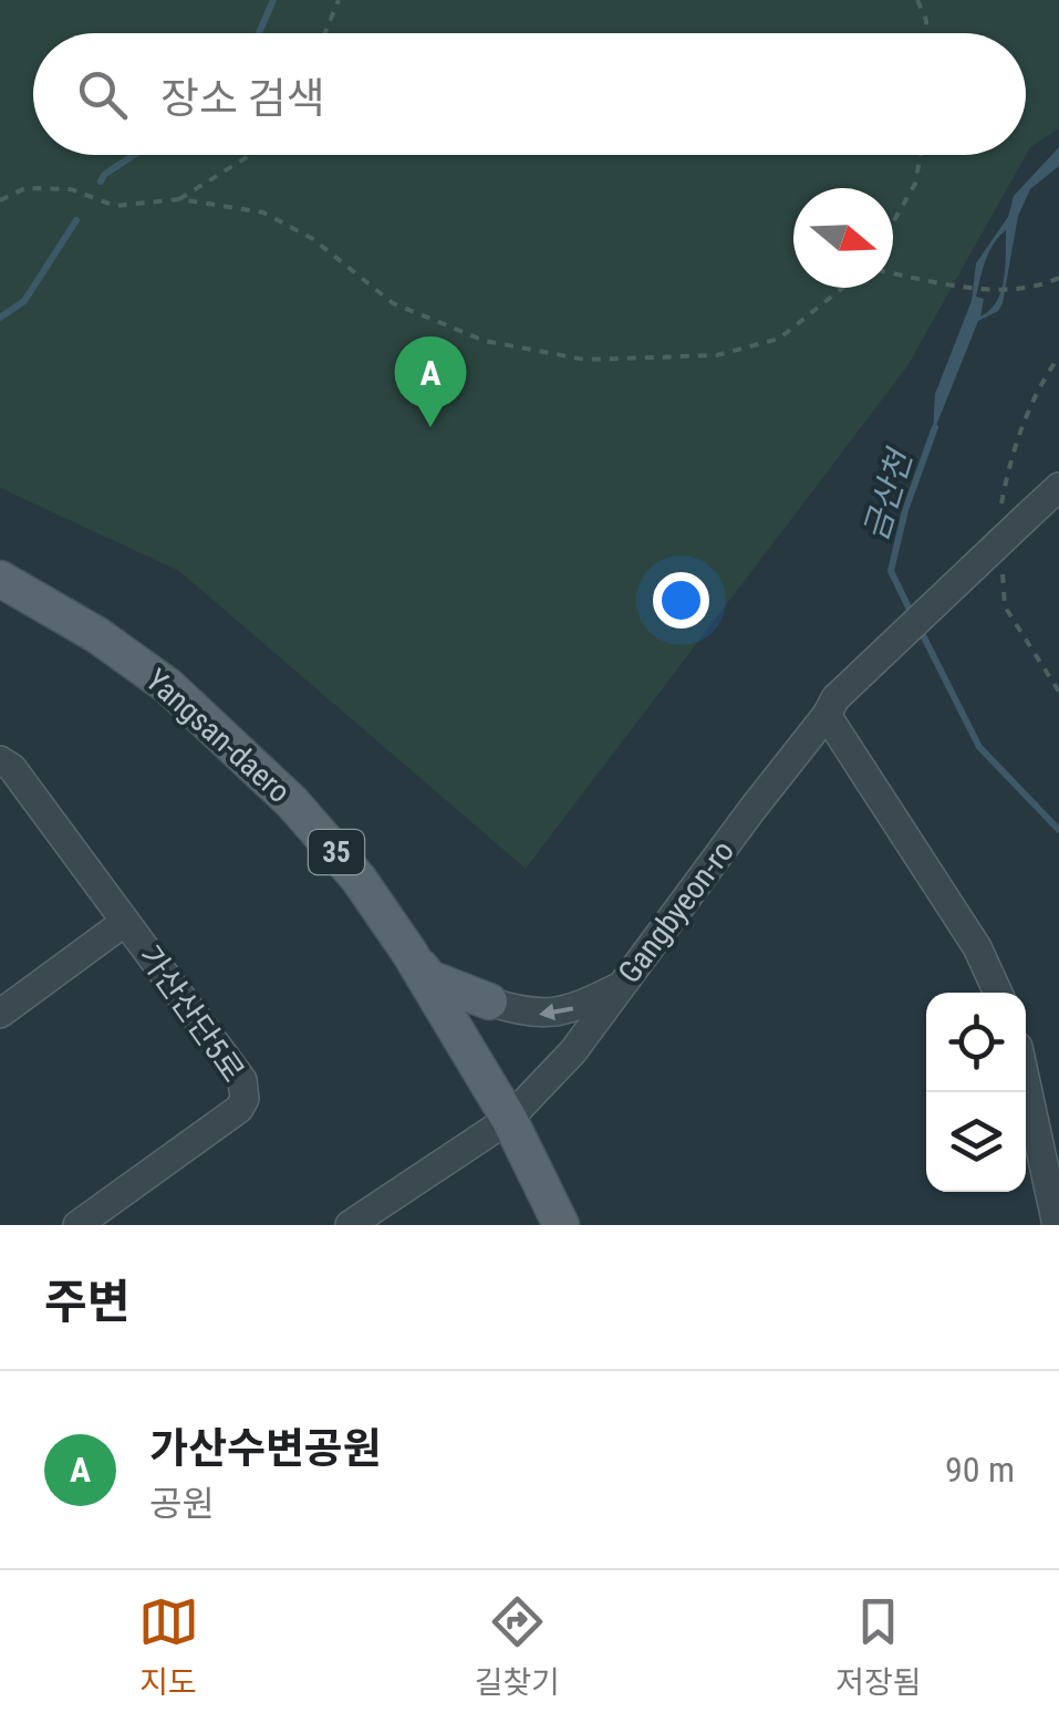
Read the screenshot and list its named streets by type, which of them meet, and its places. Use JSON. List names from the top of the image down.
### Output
{
  "streets": {
    "main road": ["Yangsan-daero", "35"],
    "street": ["Gangbyeon-ro", "가산산단5로"]
  },
  "crossings": [
    ["Yangsan-daero", "Gangbyeon-ro"]
  ],
  "water": ["금산천"],
  "north": "right",
  "page": {
    "search": "장소 검색",
    "pins": "A",
    "heading": "주변",
    "list": [
      {
        "mark": "A",
        "name": "가산수변공원",
        "note": "공원",
        "value": "90 m"
      }
    ],
    "nav": ["지도", "길찾기", "저장됨"]
  }
}
